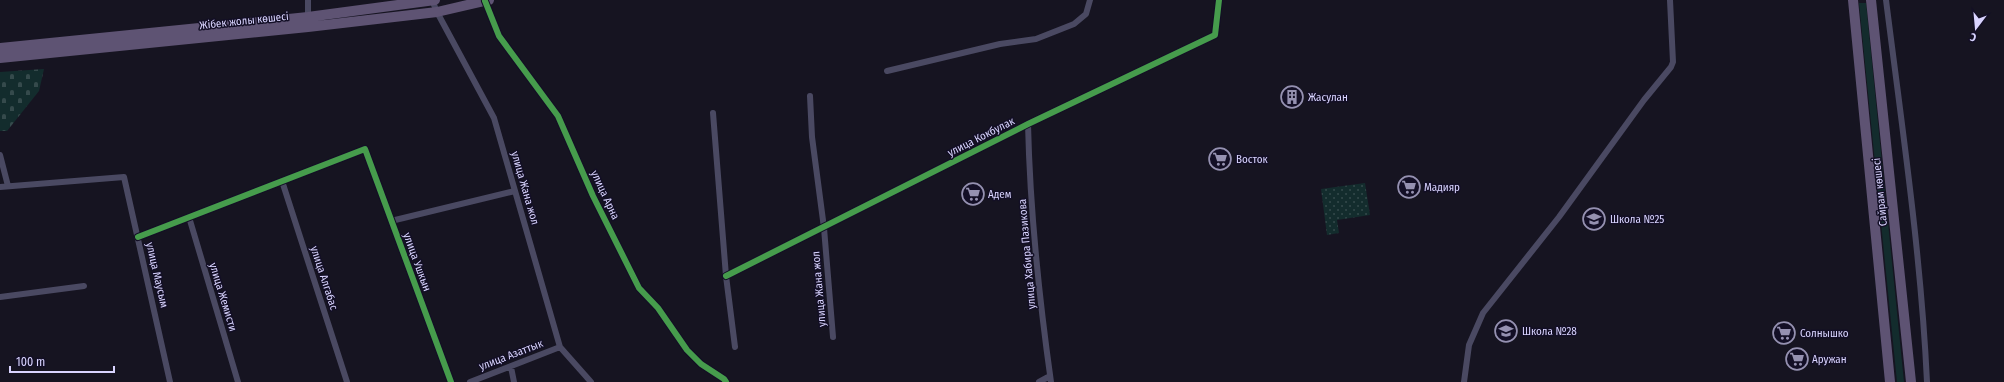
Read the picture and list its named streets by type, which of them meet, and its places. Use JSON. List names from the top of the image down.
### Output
{
  "streets": {
    "main road": ["Жібек жолы көшесі", "Сайрам көшесі"],
    "street": [
      "улица Кокбулак",
      "улица Жана жол",
      "улица Арна",
      "улица Хабира Пазикова",
      "улица Ушкын",
      "улица Маусым",
      "улица Алгабас",
      "улица Жемисти",
      "улица Азаттык"
    ]
  },
  "crossings": [
    ["Жібек жолы көшесі", "улица Жана жол"],
    ["Жібек жолы көшесі", "улица Арна"],
    ["улица Кокбулак", "улица Жана жол"],
    ["улица Кокбулак", "улица Хабира Пазикова"],
    ["улица Жана жол", "улица Азаттык"],
    ["улица Ушкын", "улица Алгабас"]
  ],
  "places": {
    "building": ["Жасулан"],
    "supermarket": [
      "Восток",
      "Мадияр",
      "Адем",
      "Солнышко",
      "Аружан"
    ],
    "school or university": ["Школа №25", "Школа №28"]
  },
  "scale_bar": "100 m",
  "north": "bottom"
}
